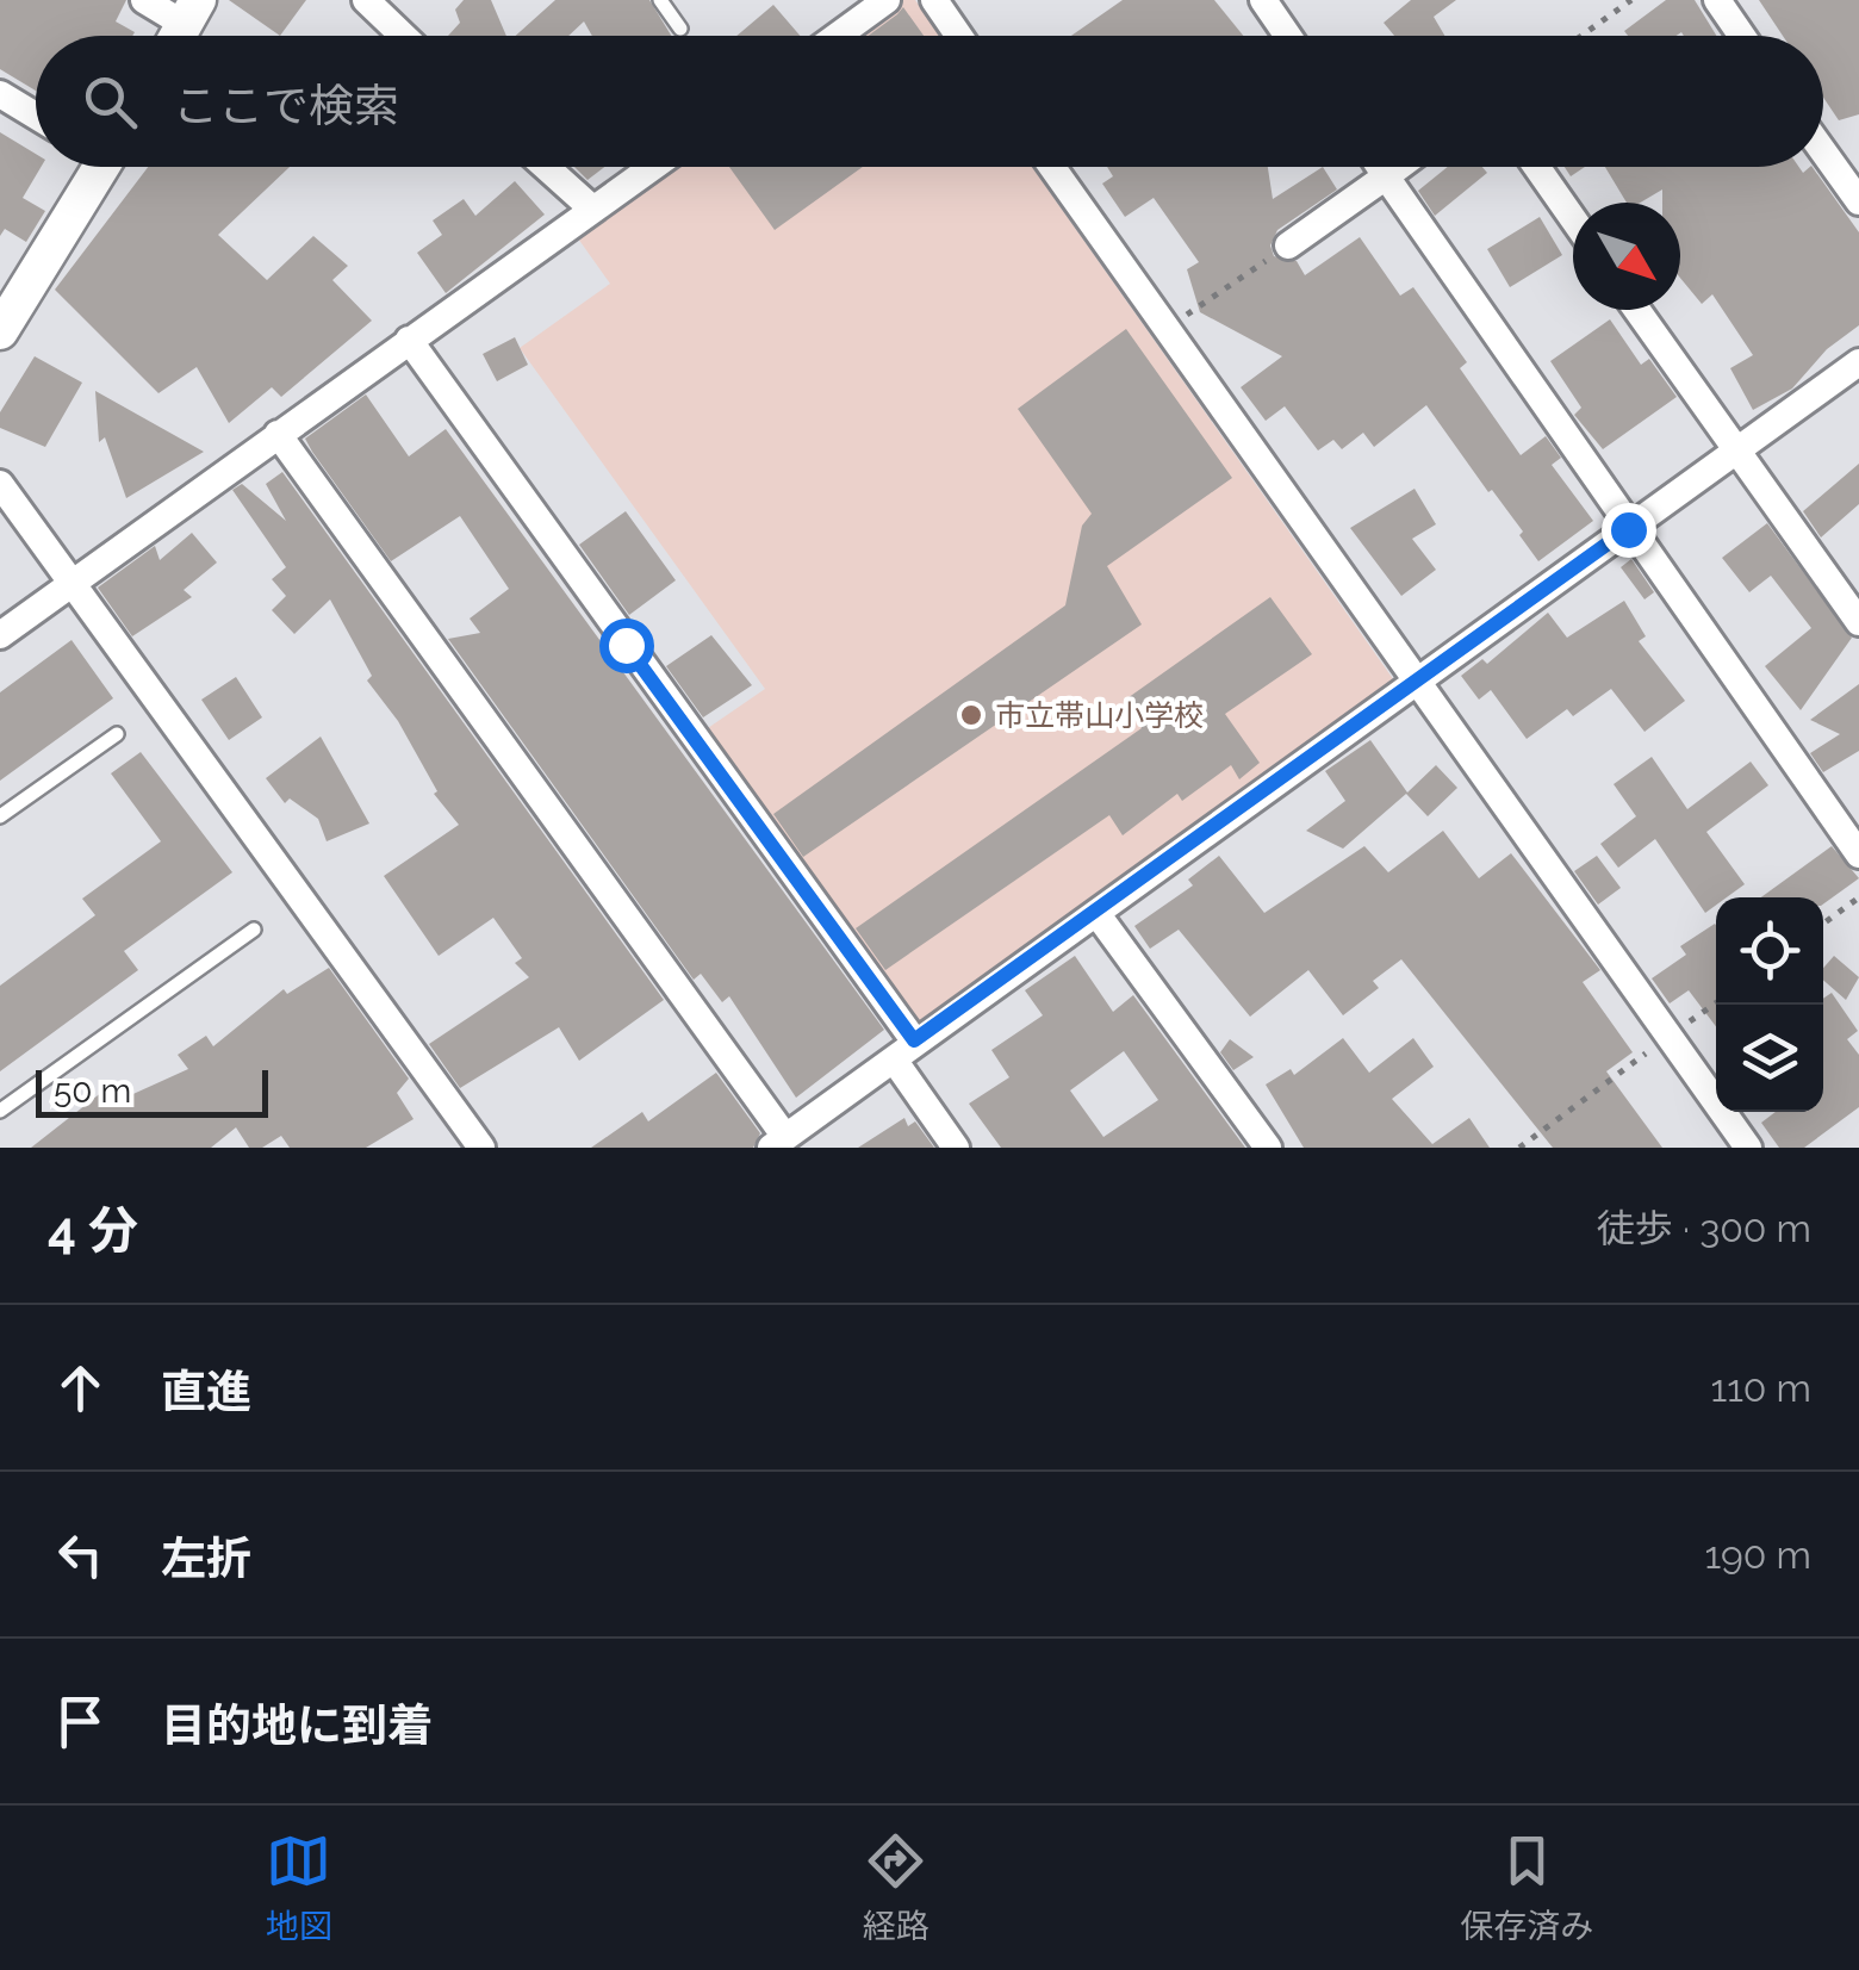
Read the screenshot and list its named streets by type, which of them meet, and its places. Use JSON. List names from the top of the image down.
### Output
{
  "places": ["市立帯山小学校"],
  "scale_bar": "50 m",
  "north": "bottom right",
  "page": {
    "search": "ここで検索",
    "scale": "50 m",
    "heading": ["4 分", "徒歩 · 300 m"],
    "list": [
      ["直進", "110 m"],
      ["左折", "190 m"],
      "目的地に到着"
    ],
    "nav": ["地図", "経路", "保存済み"]
  }
}
